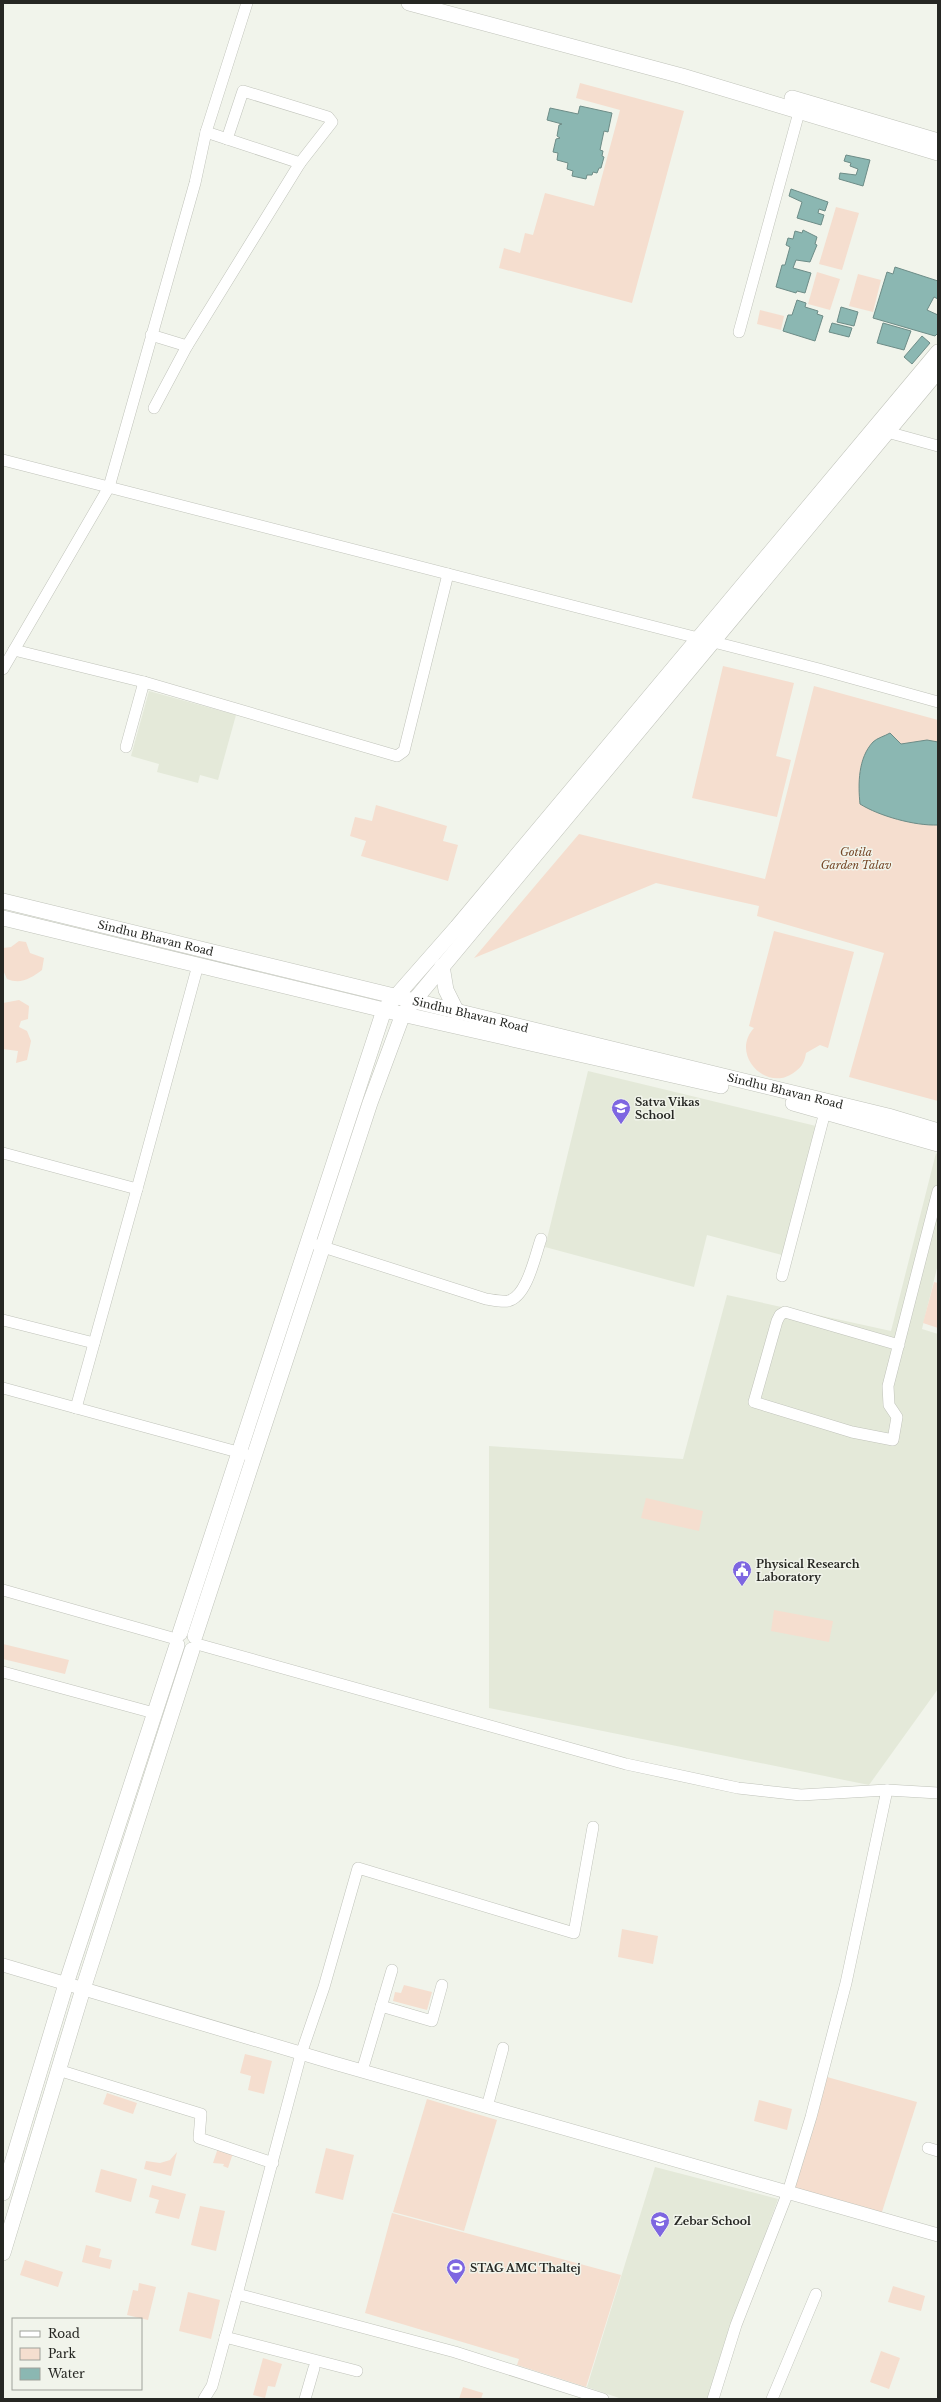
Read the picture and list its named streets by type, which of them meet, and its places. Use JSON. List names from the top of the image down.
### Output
{
  "streets": {
    "main road": ["Sindhu Bhavan Road"]
  },
  "parks": ["Gotila Garden Talav"],
  "places": {
    "school or university": ["Satva Vikas School", "Zebar School"],
    "public building": ["Physical Research Laboratory"],
    "sports": ["STAG AMC Thaltej"]
  },
  "legend": ["Road", "Park", "Water"]
}
